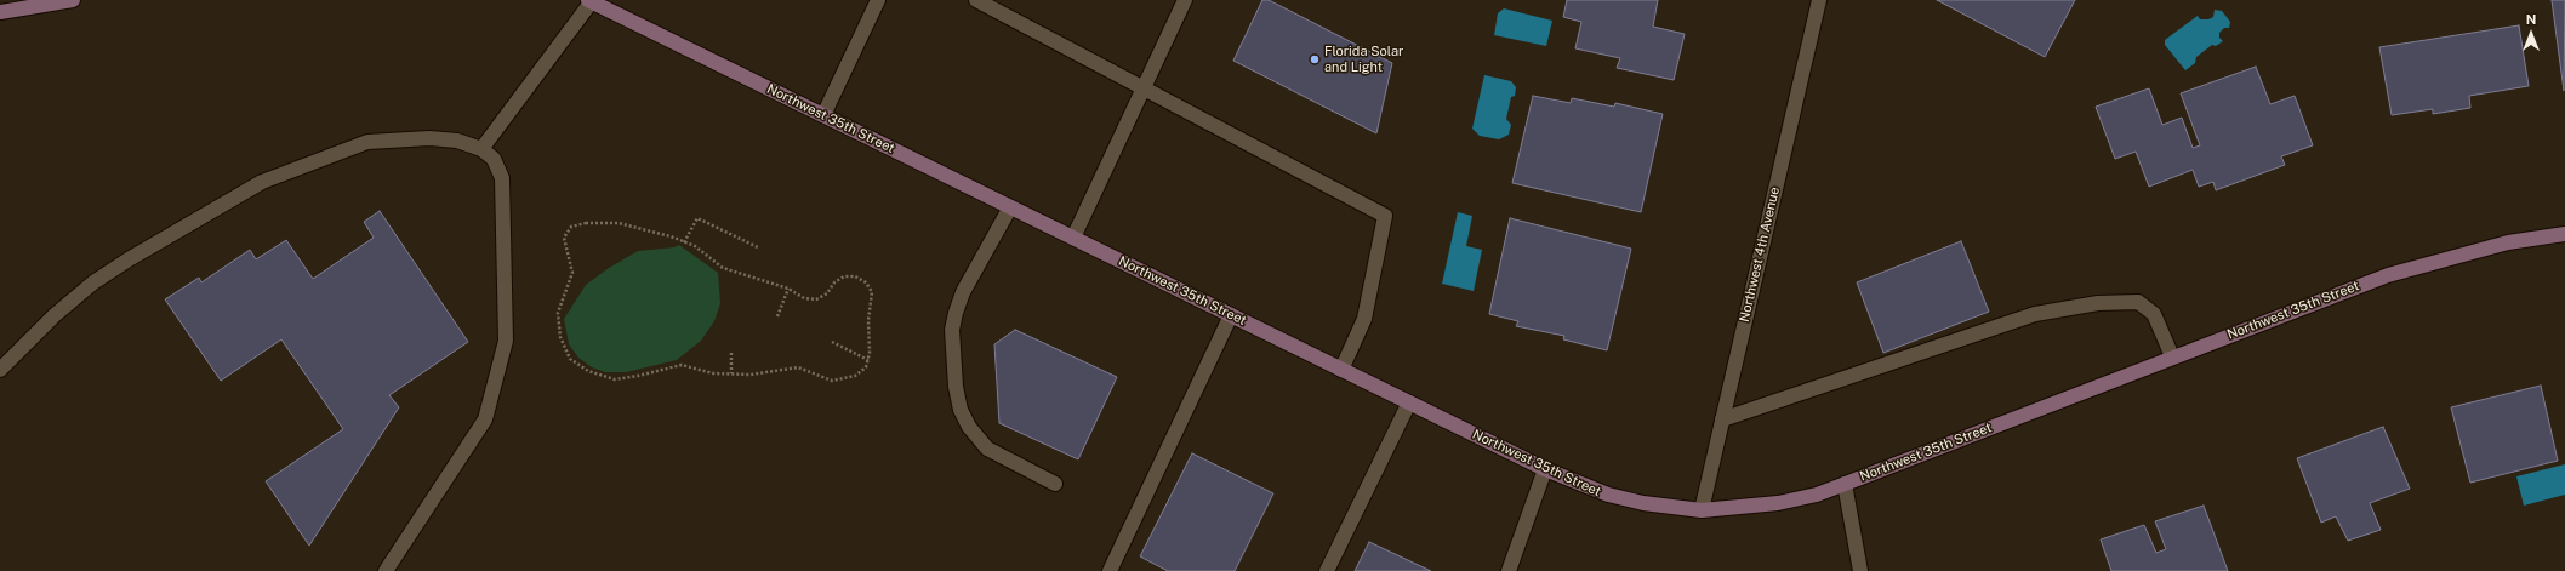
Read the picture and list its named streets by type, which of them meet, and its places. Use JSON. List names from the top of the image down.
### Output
{
  "streets": {
    "street": ["Northwest 35th Street", "Northwest 4th Avenue"]
  },
  "crossings": [
    ["Northwest 35th Street", "Northwest 4th Avenue"]
  ],
  "places": ["Florida Solar and Light"],
  "north": "top"
}
